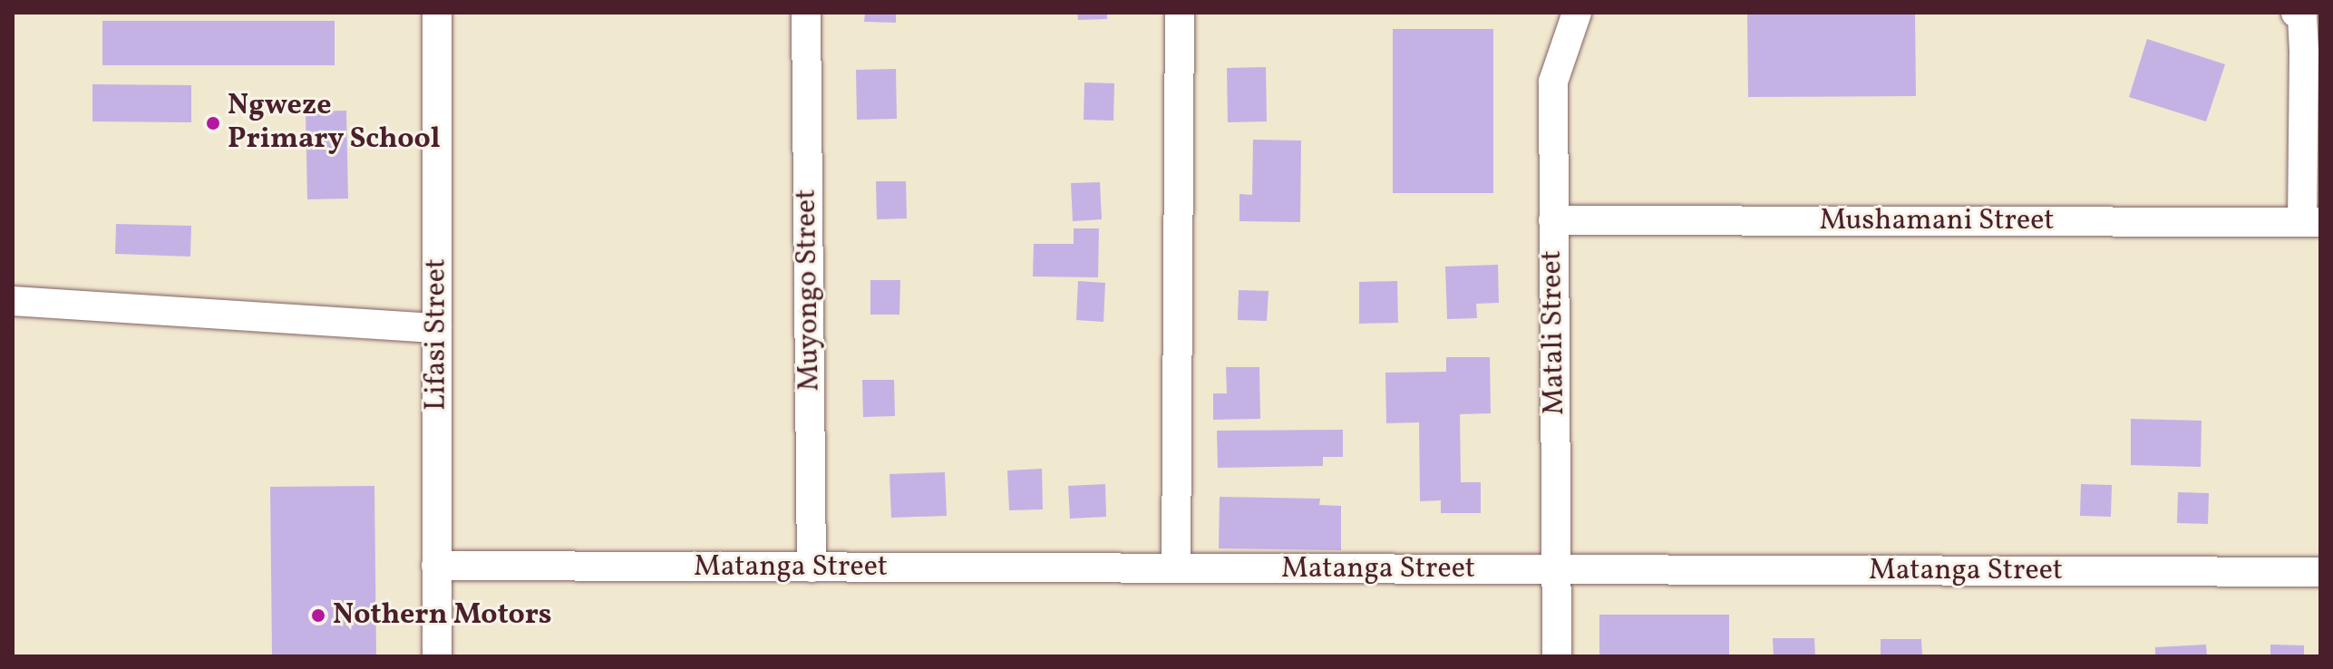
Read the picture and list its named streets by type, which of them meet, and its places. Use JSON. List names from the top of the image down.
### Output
{
  "streets": {
    "street": [
      "Mushamani Street",
      "Muyongo Street",
      "Matali Street",
      "Lifasi Street",
      "Matanga Street"
    ]
  },
  "crossings": [
    ["Mushamani Street", "Matali Street"],
    ["Muyongo Street", "Matanga Street"],
    ["Matali Street", "Matanga Street"],
    ["Lifasi Street", "Matanga Street"]
  ],
  "places": ["Ngweze Primary School", "Nothern Motors"]
}
